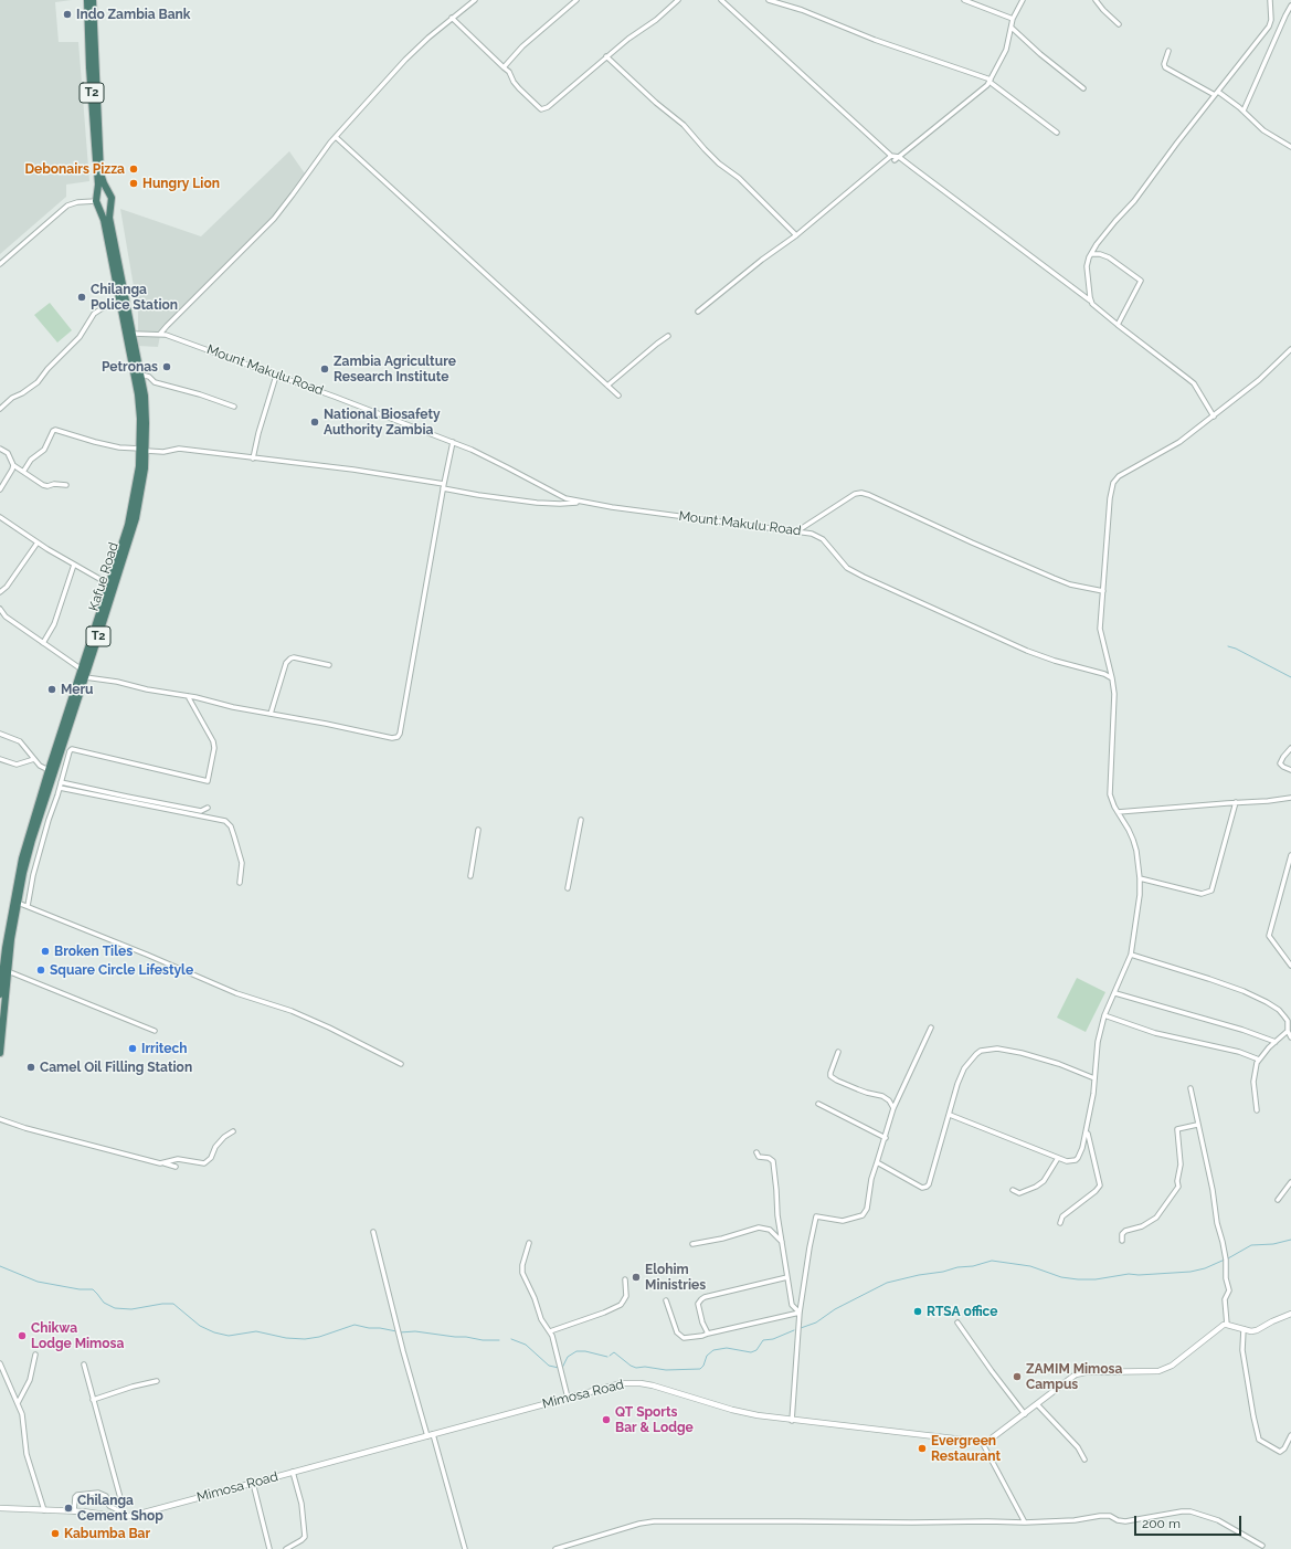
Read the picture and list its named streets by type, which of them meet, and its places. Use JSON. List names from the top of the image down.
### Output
{
  "streets": {
    "highway": ["T2", "Kafue Road"],
    "street": ["Mount Makulu Road", "Mimosa Road"]
  },
  "crossings": [
    ["T2", "Kafue Road"],
    ["Mount Makulu Road", "Kafue Road"]
  ],
  "places": [
    "Indo Zambia Bank",
    "Debonairs Pizza",
    "Hungry Lion",
    "Chilanga Police Station",
    "Petronas",
    "Zambia Agriculture Research Institute",
    "National Biosafety Authority Zambia",
    "Meru",
    "Broken Tiles",
    "Square Circle Lifestyle",
    "Irritech",
    "Camel Oil Filling Station",
    "Elohim Ministries",
    "RTSA office",
    "Chikwa Lodge Mimosa",
    "ZAMIM Mimosa Campus",
    "QT Sports Bar & Lodge",
    "Evergreen Restaurant",
    "Chilanga Cement Shop",
    "Kabumba Bar"
  ],
  "scale_bar": "200 m"
}
